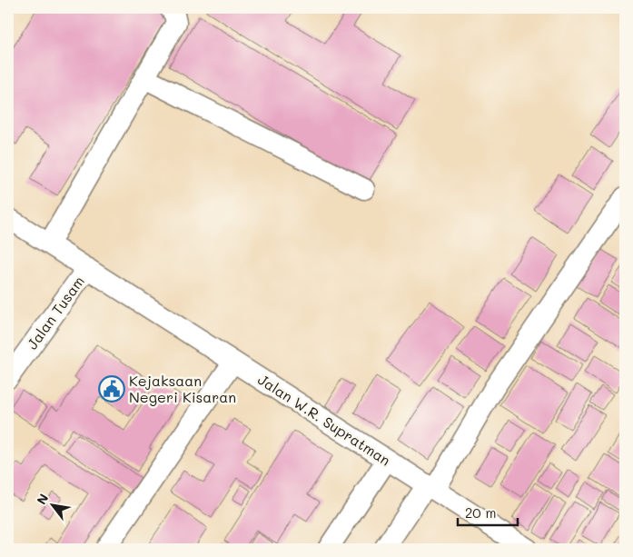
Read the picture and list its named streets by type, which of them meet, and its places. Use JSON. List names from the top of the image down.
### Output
{
  "streets": {
    "street": ["Jalan Tusam", "Jalan W.R. Supratman"]
  },
  "crossings": [
    ["Jalan Tusam", "Jalan W.R. Supratman"]
  ],
  "places": {
    "public building": ["Kejaksaan Negeri Kisaran"]
  },
  "scale_bar": "20 m",
  "north": "top left"
}
